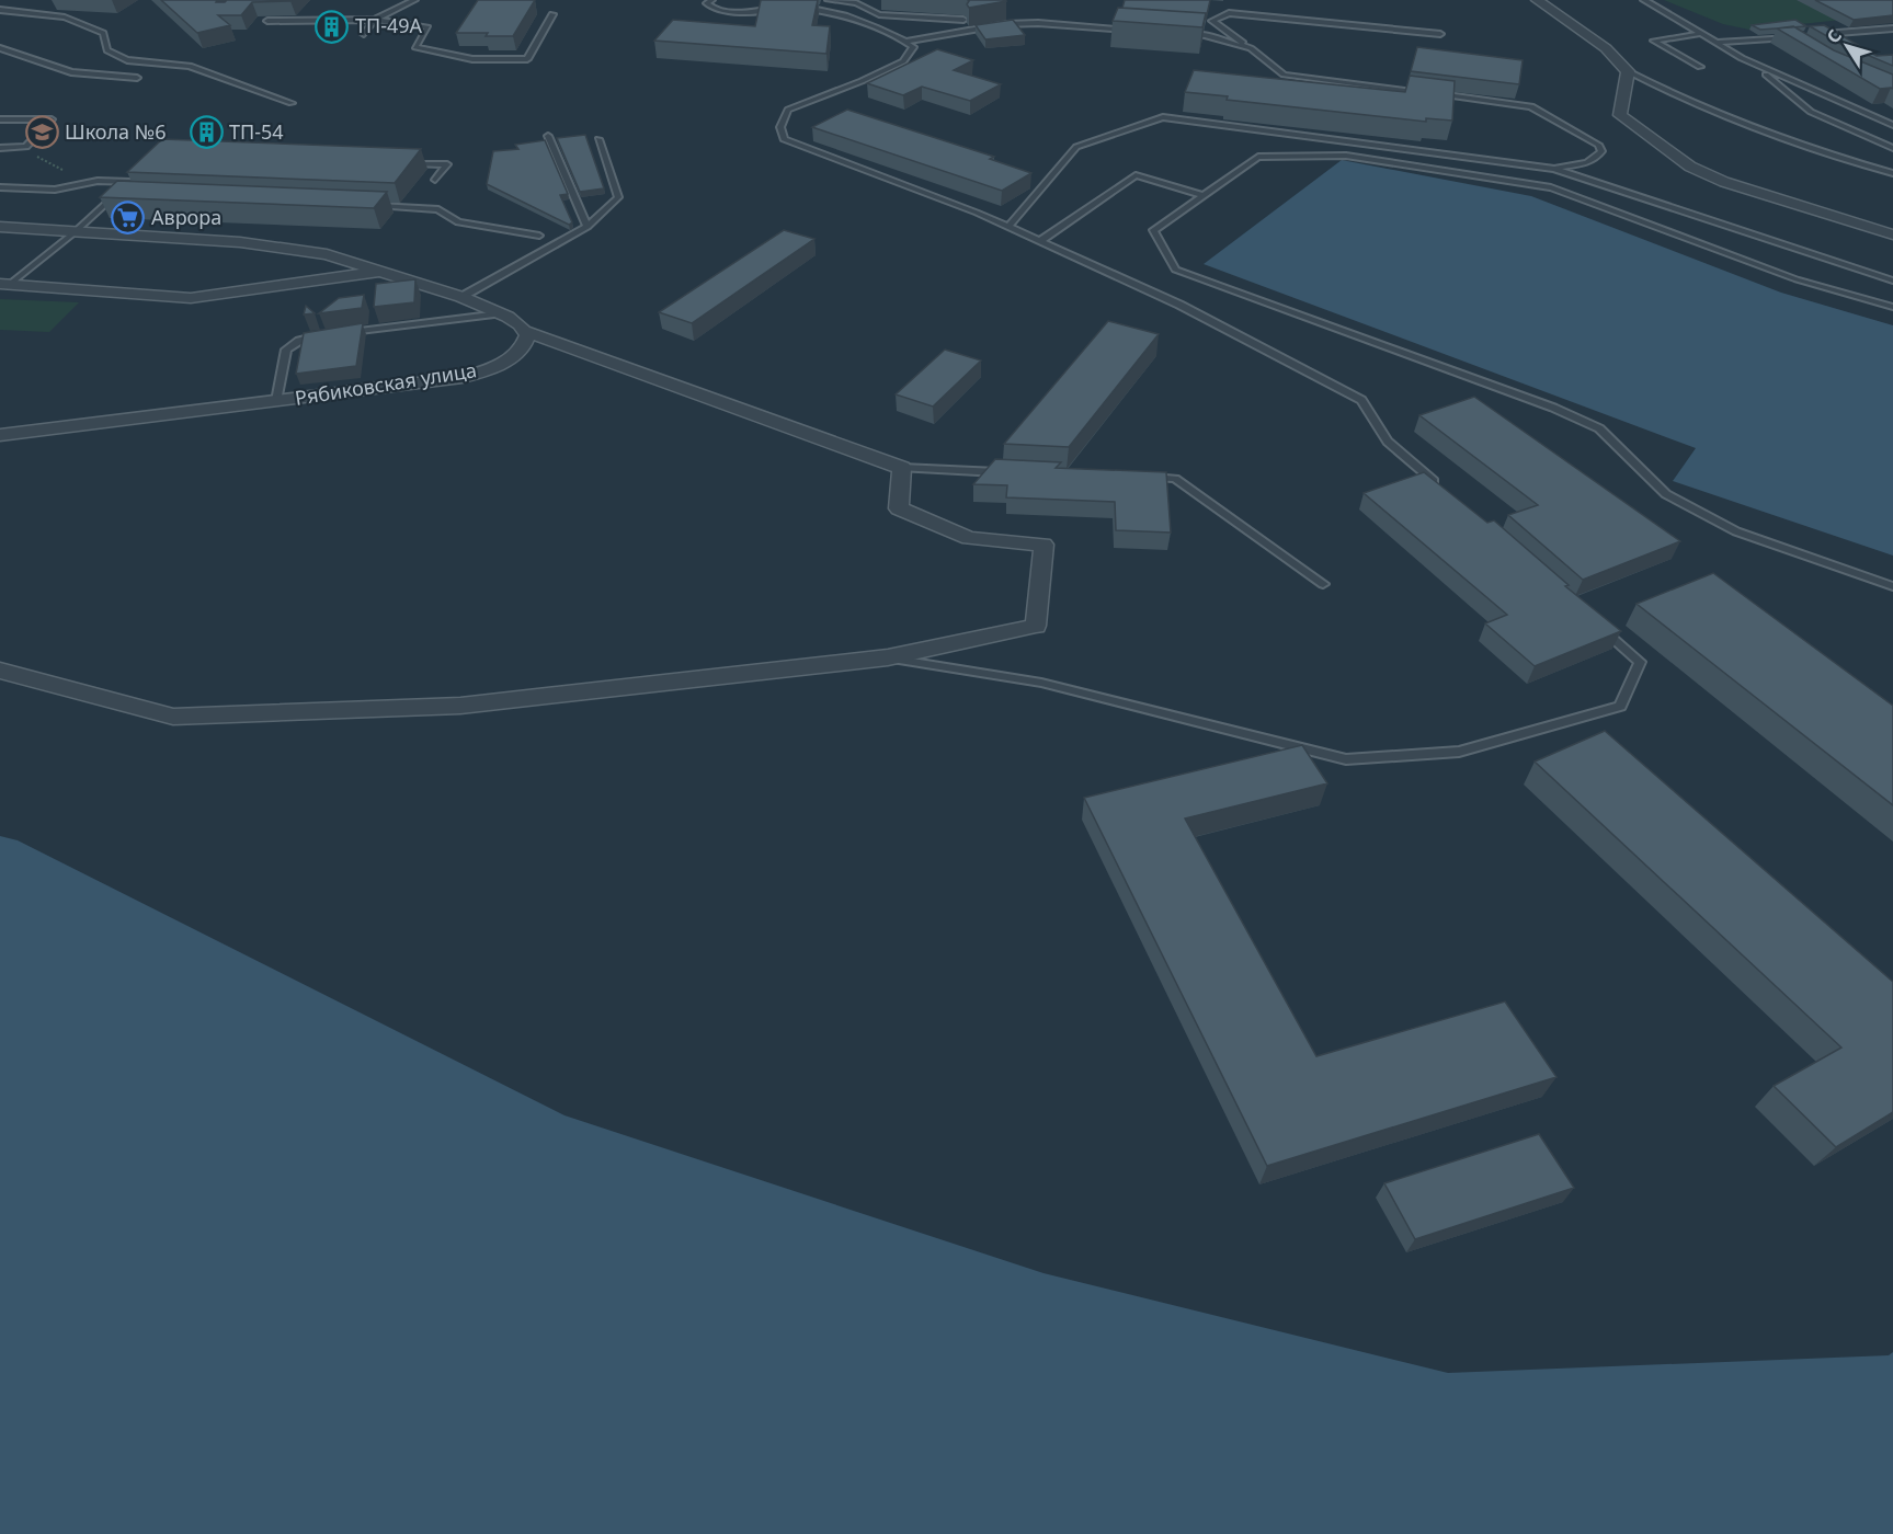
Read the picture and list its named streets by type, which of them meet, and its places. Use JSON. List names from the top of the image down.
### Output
{
  "streets": {
    "street": ["Рябиковская улица"]
  },
  "places": {
    "building": ["ТП-49А", "ТП-54"],
    "school or university": ["Школа №6"],
    "supermarket": ["Аврора"]
  },
  "north": "top left"
}
